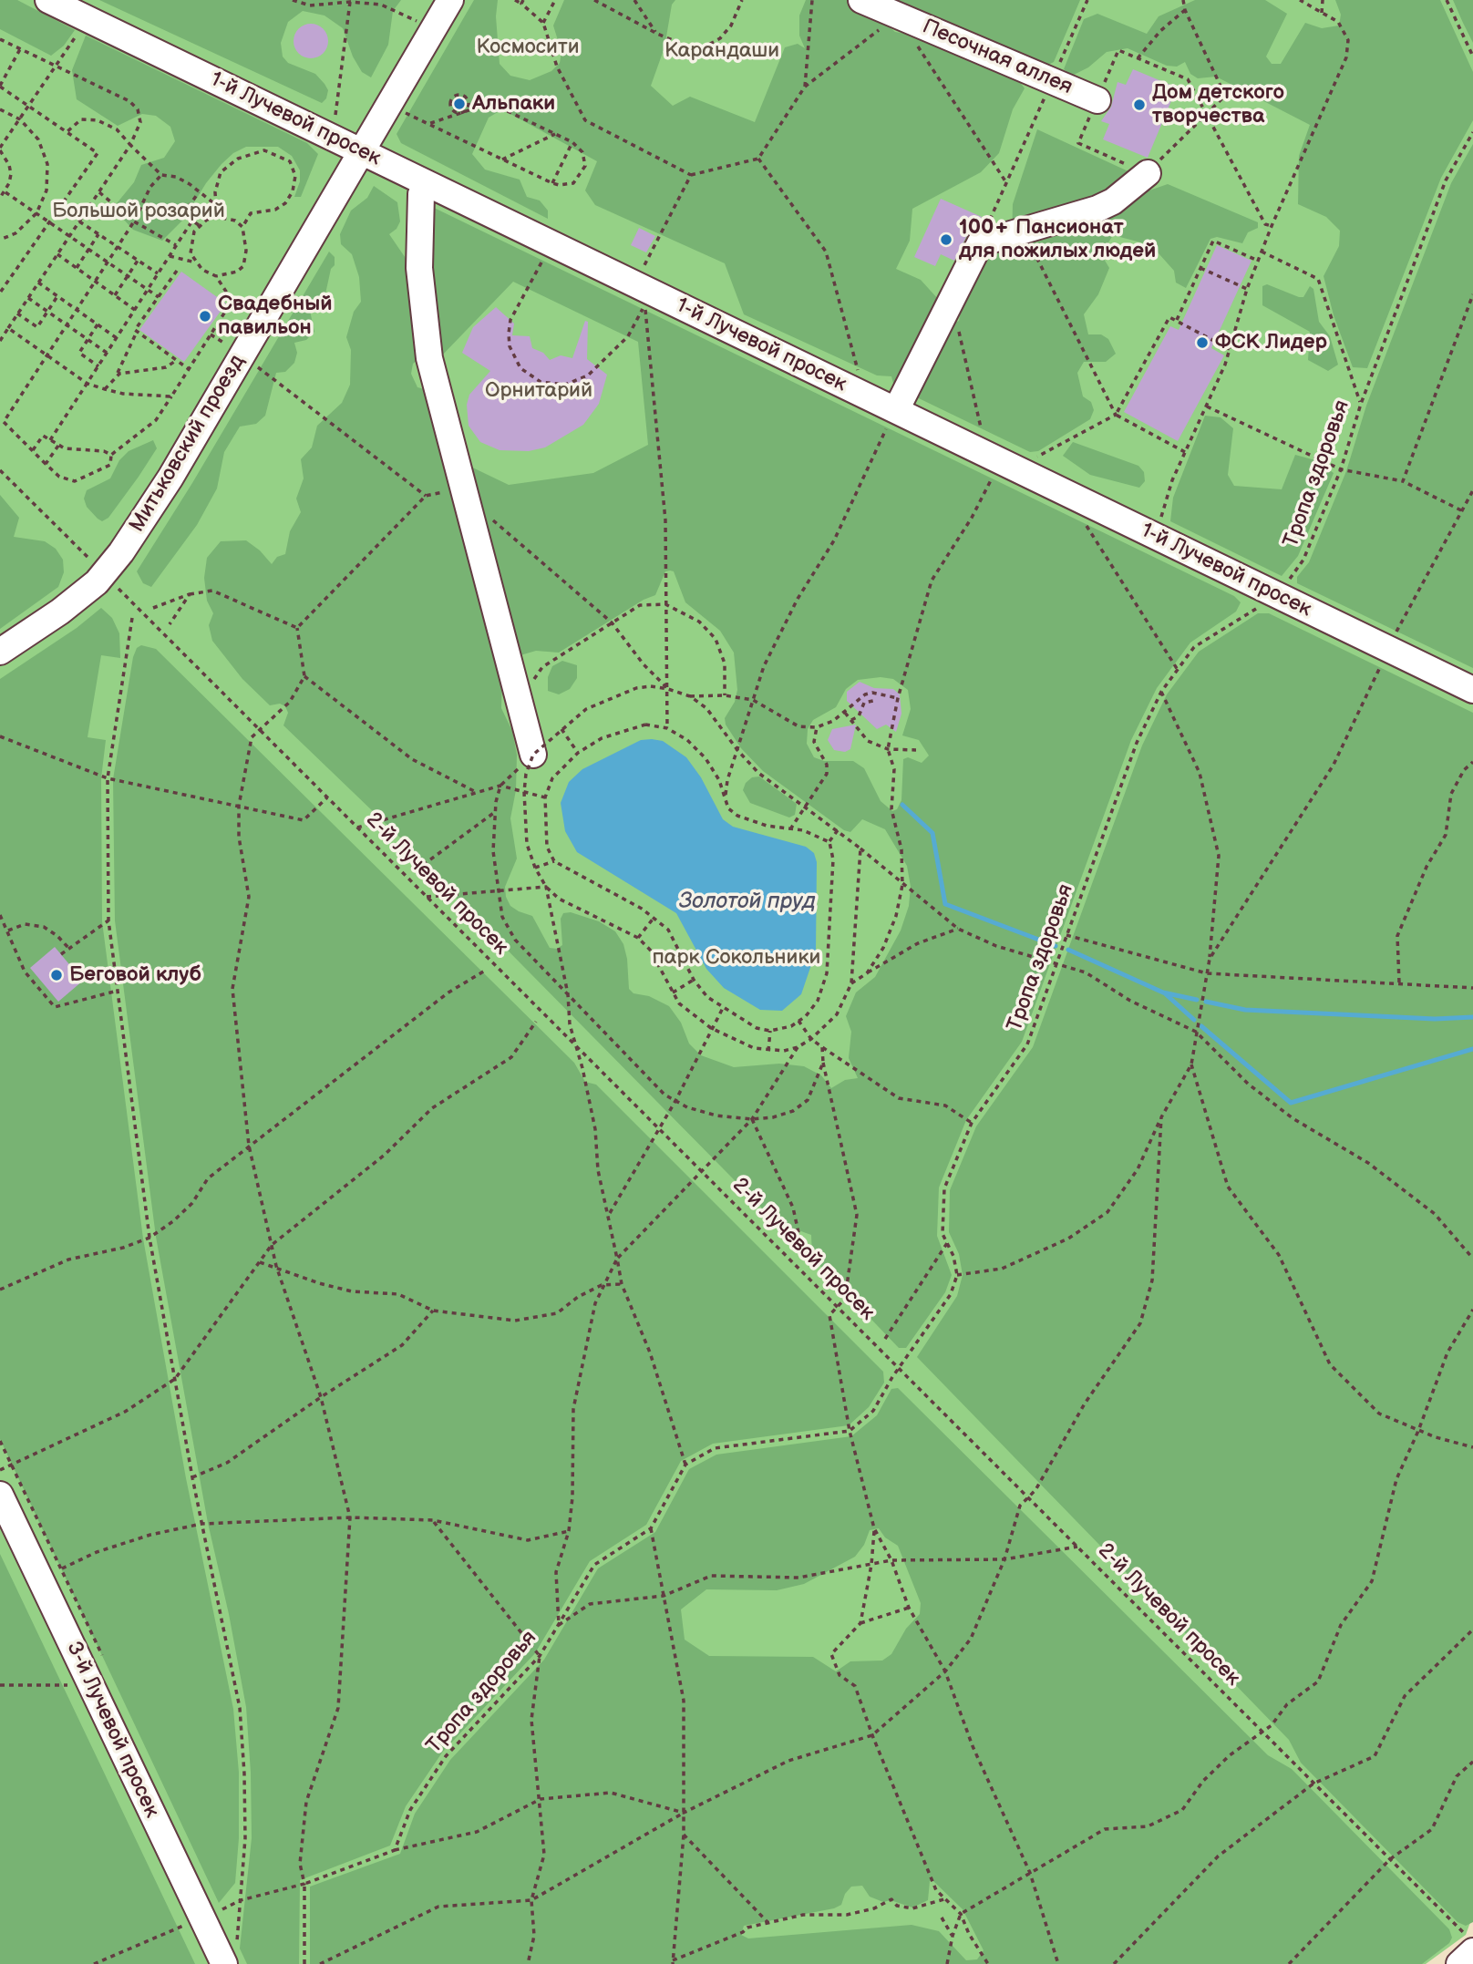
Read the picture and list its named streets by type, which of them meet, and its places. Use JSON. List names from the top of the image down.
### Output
{
  "streets": {
    "street": [
      "Песочная аллея",
      "1-й Лучевой просек",
      "Митьковский проезд",
      "3-й Лучевой просек"
    ],
    "path": ["Тропа здоровья", "2-й Лучевой просек"]
  },
  "crossings": [
    ["1-й Лучевой просек", "Митьковский проезд"],
    ["1-й Лучевой просек", "Тропа здоровья"],
    ["Митьковский проезд", "2-й Лучевой просек"]
  ],
  "water": ["Золотой пруд"],
  "parks": [
    "Космосити",
    "Карандаши",
    "Большой розарий",
    "Орнитарий",
    "парк Сокольники"
  ],
  "places": [
    "Альпаки",
    "Дом детского творчества",
    "100+ Пансионат для пожилых людей",
    "Свадебный павильон",
    "ФСК Лидер",
    "Беговой клуб"
  ]
}
